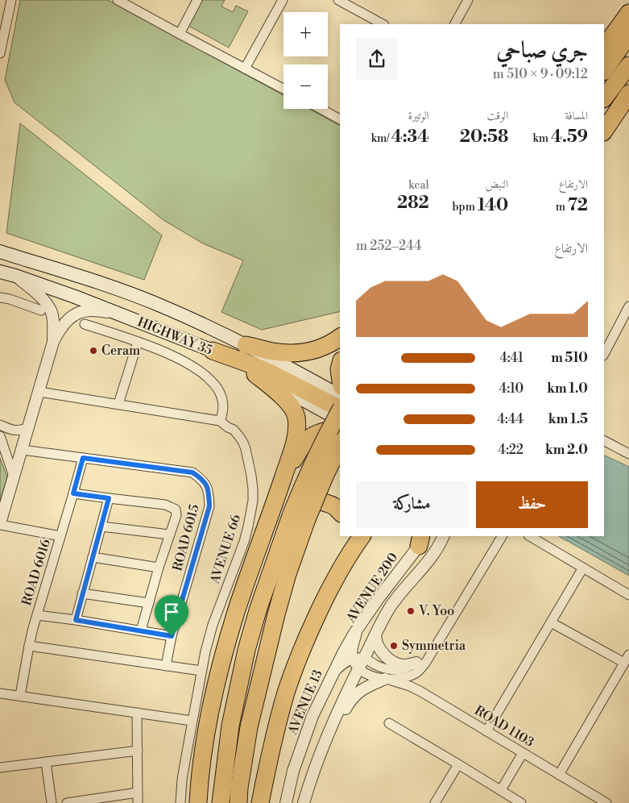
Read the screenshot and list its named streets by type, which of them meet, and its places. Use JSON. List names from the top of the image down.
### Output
{
  "streets": {
    "main road": ["HIGHWAY 35"],
    "street": [
      "ROAD 6015",
      "AVENUE 66",
      "ROAD 6016",
      "AVENUE 200",
      "AVENUE 13",
      "ROAD 1103"
    ]
  },
  "crossings": [
    ["ROAD 6015", "ROAD 6016"],
    ["AVENUE 200", "AVENUE 13"]
  ],
  "places": ["Ceram", "V. Yoo", "Symmetria"],
  "page": {
    "map_buttons": ["+", "−"],
    "heading": ["جري صباحي", "09:12 · 9 × 510 m"],
    "stats": [
      ["المسافة", "4.59 km"],
      ["الوقت", "20:58"],
      ["الوتيرة", "4:34 /km"],
      ["الارتفاع", "72 m"],
      ["النبض", "140 bpm"],
      ["kcal", "282"]
    ],
    "chart": ["الارتفاع", "244–252 m"],
    "list": [
      {
        "name": "510 m",
        "note": "4:41"
      },
      {
        "name": "1.0 km",
        "note": "4:10"
      },
      {
        "name": "1.5 km",
        "note": "4:44"
      },
      {
        "name": "2.0 km",
        "note": "4:22"
      }
    ],
    "buttons": ["حفظ", "مشاركة"]
  }
}
